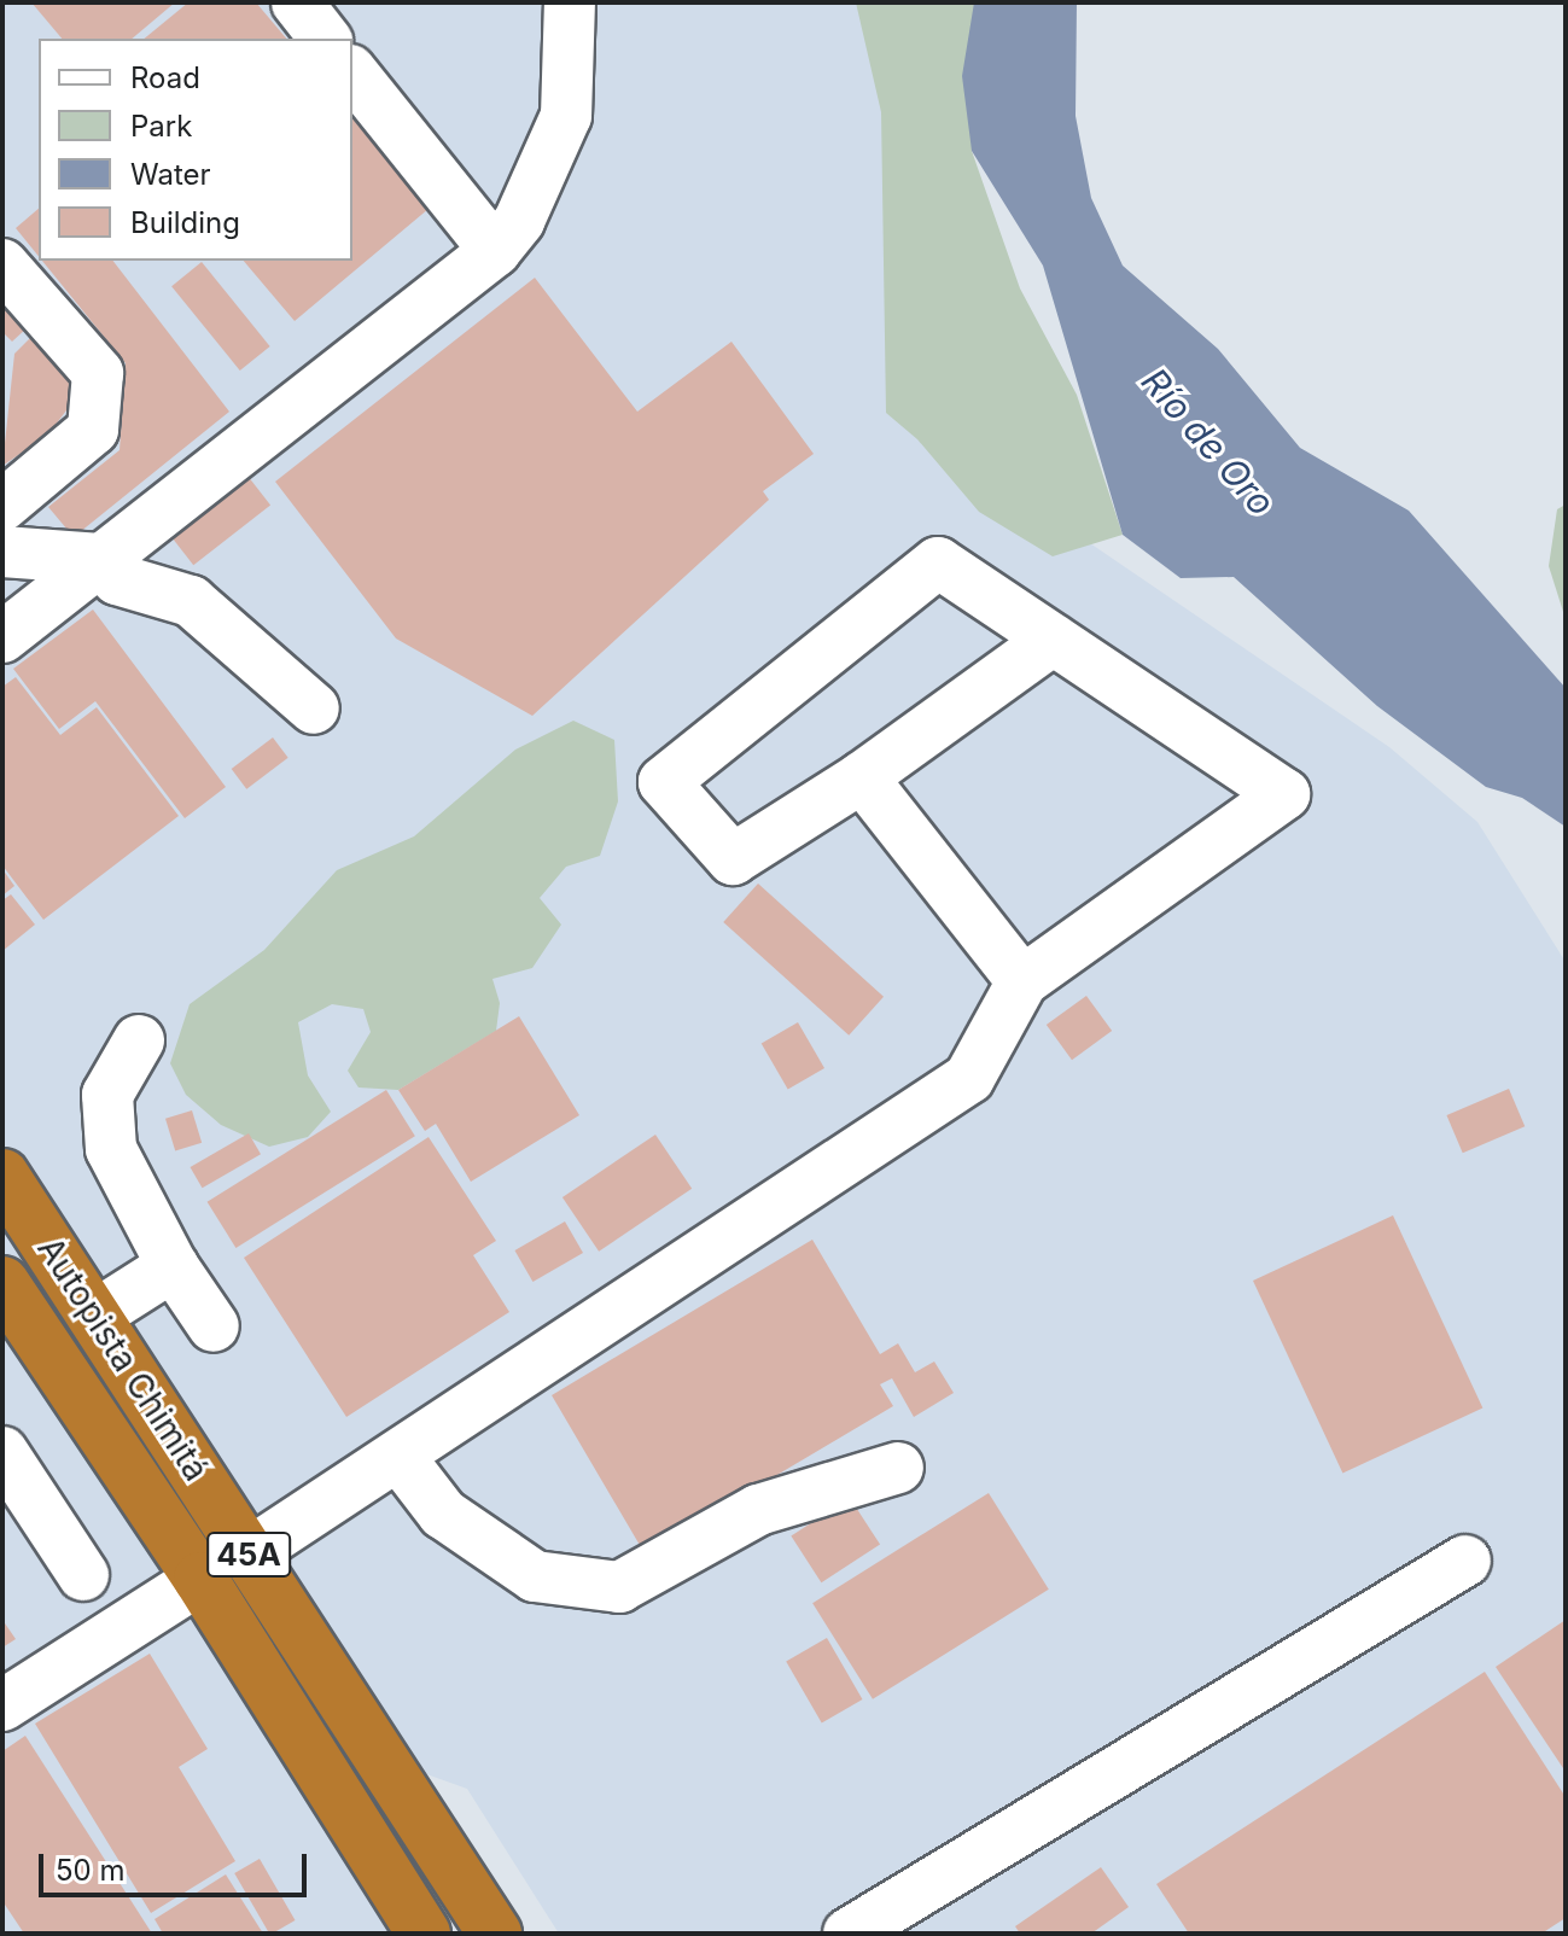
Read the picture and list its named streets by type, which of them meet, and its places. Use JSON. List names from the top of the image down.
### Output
{
  "streets": {
    "highway": ["Autopista Chimitá", "45A"]
  },
  "water": ["Río de Oro"],
  "legend": [
    "Road",
    "Park",
    "Water",
    "Building"
  ],
  "scale_bar": "50 m"
}
